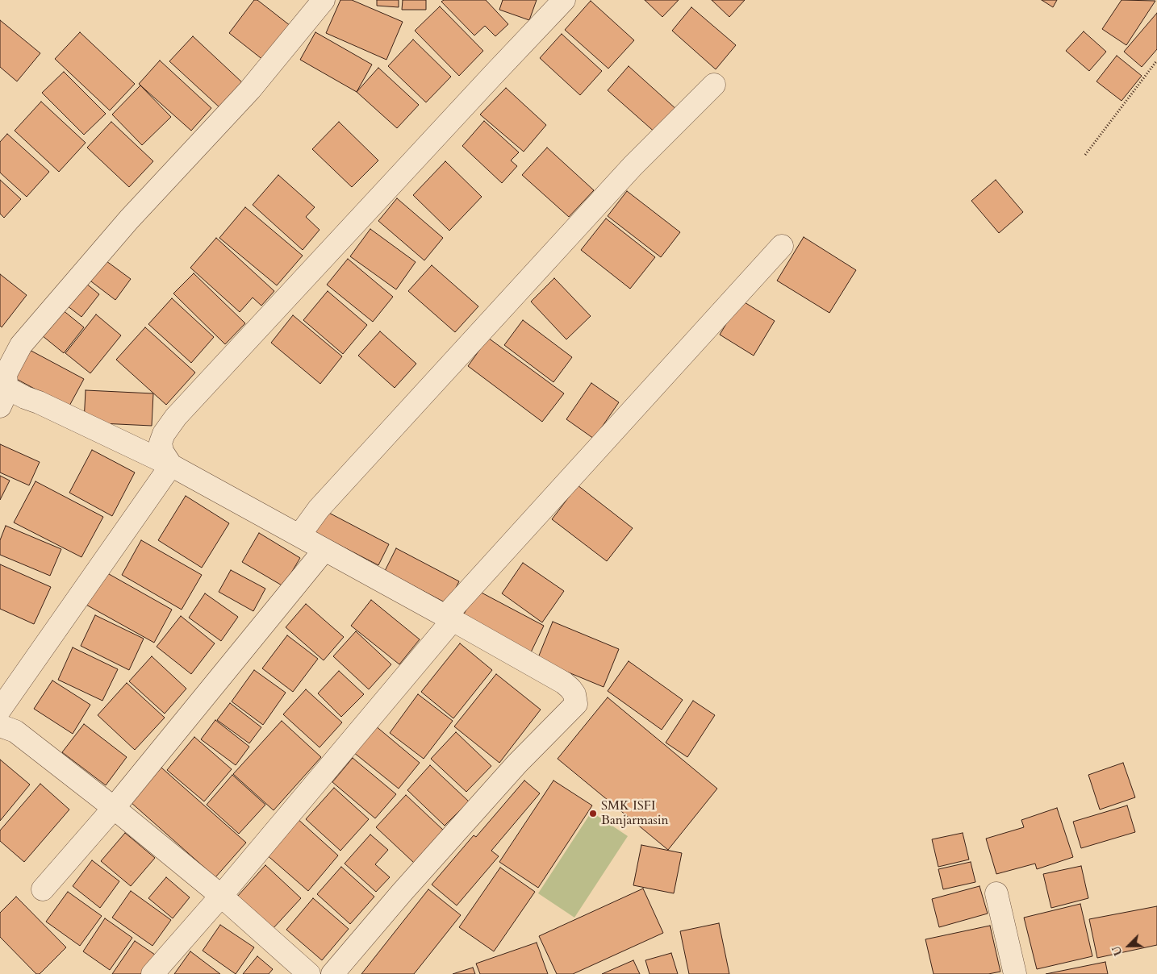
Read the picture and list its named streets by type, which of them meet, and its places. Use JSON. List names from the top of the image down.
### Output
{
  "places": ["SMK ISFI Banjarmasin"],
  "north": "bottom left"
}
